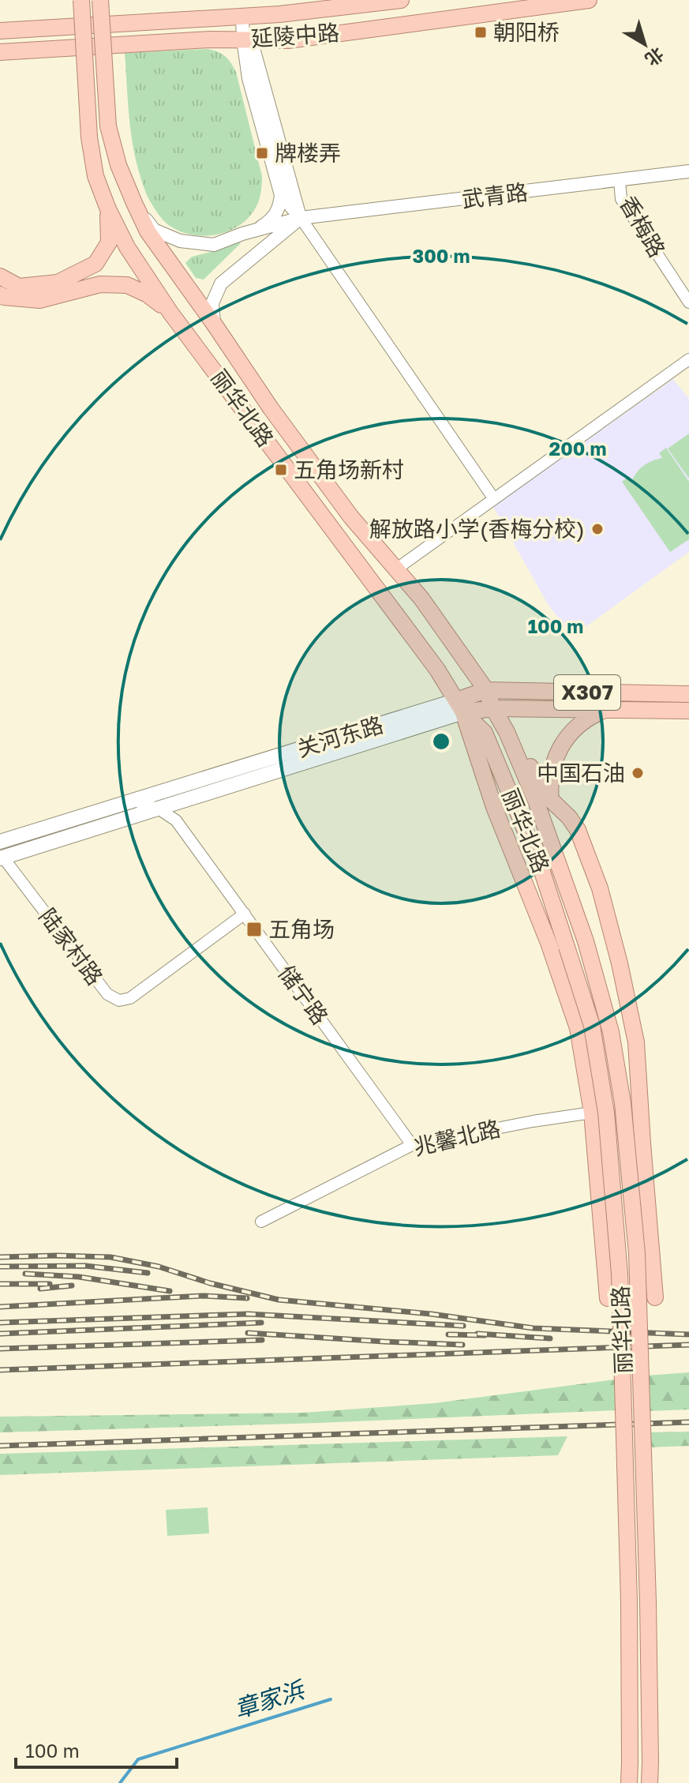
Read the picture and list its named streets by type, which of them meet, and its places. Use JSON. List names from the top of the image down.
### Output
{
  "streets": {
    "main road": [
      "延陵中路",
      "丽华北路",
      "X307",
      "关河东路"
    ],
    "street": [
      "武青路",
      "香梅路",
      "陆家村路",
      "储宁路",
      "兆馨北路"
    ]
  },
  "crossings": [
    ["武青路", "香梅路"],
    ["武青路", "丽华北路"],
    ["丽华北路", "关河东路"],
    ["关河东路", "陆家村路"],
    ["关河东路", "储宁路"],
    ["陆家村路", "储宁路"],
    ["储宁路", "兆馨北路"]
  ],
  "water": ["章家浜"],
  "places": {
    "transit": [
      "朝阳桥",
      "牌楼弄",
      "五角场新村",
      "五角场"
    ],
    "other": ["解放路小学(香梅分校)", "中国石油"]
  },
  "scale_bar": "100 m",
  "north": "bottom right",
  "rings": ["300 m", "200 m", "100 m"]
}
